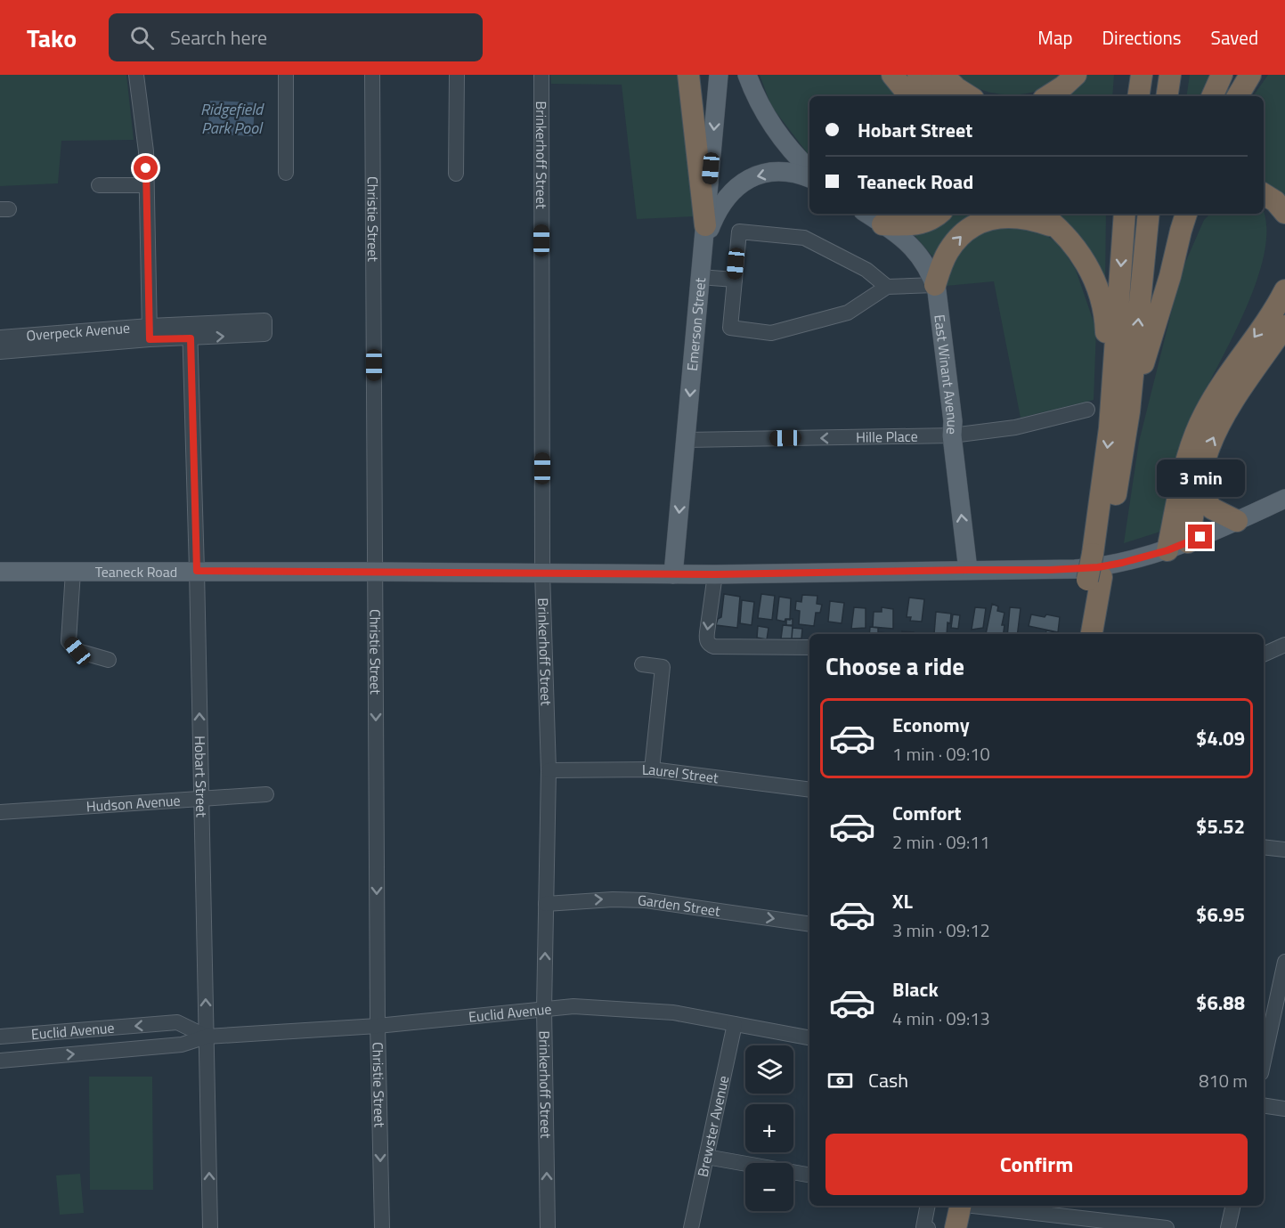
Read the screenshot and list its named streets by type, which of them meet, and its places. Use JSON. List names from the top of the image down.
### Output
{
  "streets": {
    "main road": ["Emerson Street", "East Winant Avenue", "Teaneck Road"],
    "street": [
      "Brinkerhoff Street",
      "Christie Street",
      "Overpeck Avenue",
      "Hille Place",
      "Laurel Street",
      "Hobart Street",
      "Hudson Avenue",
      "Garden Street",
      "Euclid Avenue",
      "Brewster Avenue"
    ]
  },
  "crossings": [
    ["Brinkerhoff Street", "Teaneck Road"],
    ["Brinkerhoff Street", "Laurel Street"],
    ["Brinkerhoff Street", "Garden Street"],
    ["Brinkerhoff Street", "Euclid Avenue"],
    ["Christie Street", "Teaneck Road"],
    ["Christie Street", "Euclid Avenue"],
    ["Emerson Street", "Hille Place"],
    ["Emerson Street", "Teaneck Road"],
    ["Overpeck Avenue", "Hobart Street"],
    ["East Winant Avenue", "Hille Place"],
    ["East Winant Avenue", "Teaneck Road"],
    ["Teaneck Road", "Hobart Street"],
    ["Hobart Street", "Hudson Avenue"],
    ["Hobart Street", "Euclid Avenue"],
    ["Euclid Avenue", "Brewster Avenue"]
  ],
  "one_way": [
    "Christie Street",
    "Emerson Street",
    "Hille Place",
    "Hobart Street",
    "Garden Street"
  ],
  "water": ["Ridgefield Park Pool"],
  "page": {
    "header": "Tako",
    "search": "Search here",
    "nav": ["Map", "Directions", "Saved"],
    "banner": ["Hobart Street", "Teaneck Road"],
    "bubble": "3 min",
    "heading": "Choose a ride",
    "list": [
      {
        "name": "Economy",
        "note": "1 min · 09:10",
        "value": "$4.09"
      },
      {
        "name": "Comfort",
        "note": "2 min · 09:11",
        "value": "$5.52"
      },
      {
        "name": "XL",
        "note": "3 min · 09:12",
        "value": "$6.95"
      },
      {
        "name": "Black",
        "note": "4 min · 09:13",
        "value": "$6.88"
      }
    ],
    "map_buttons": ["+", "−"],
    "pay": ["Cash", "810 m"],
    "buttons": "Confirm"
  }
}
